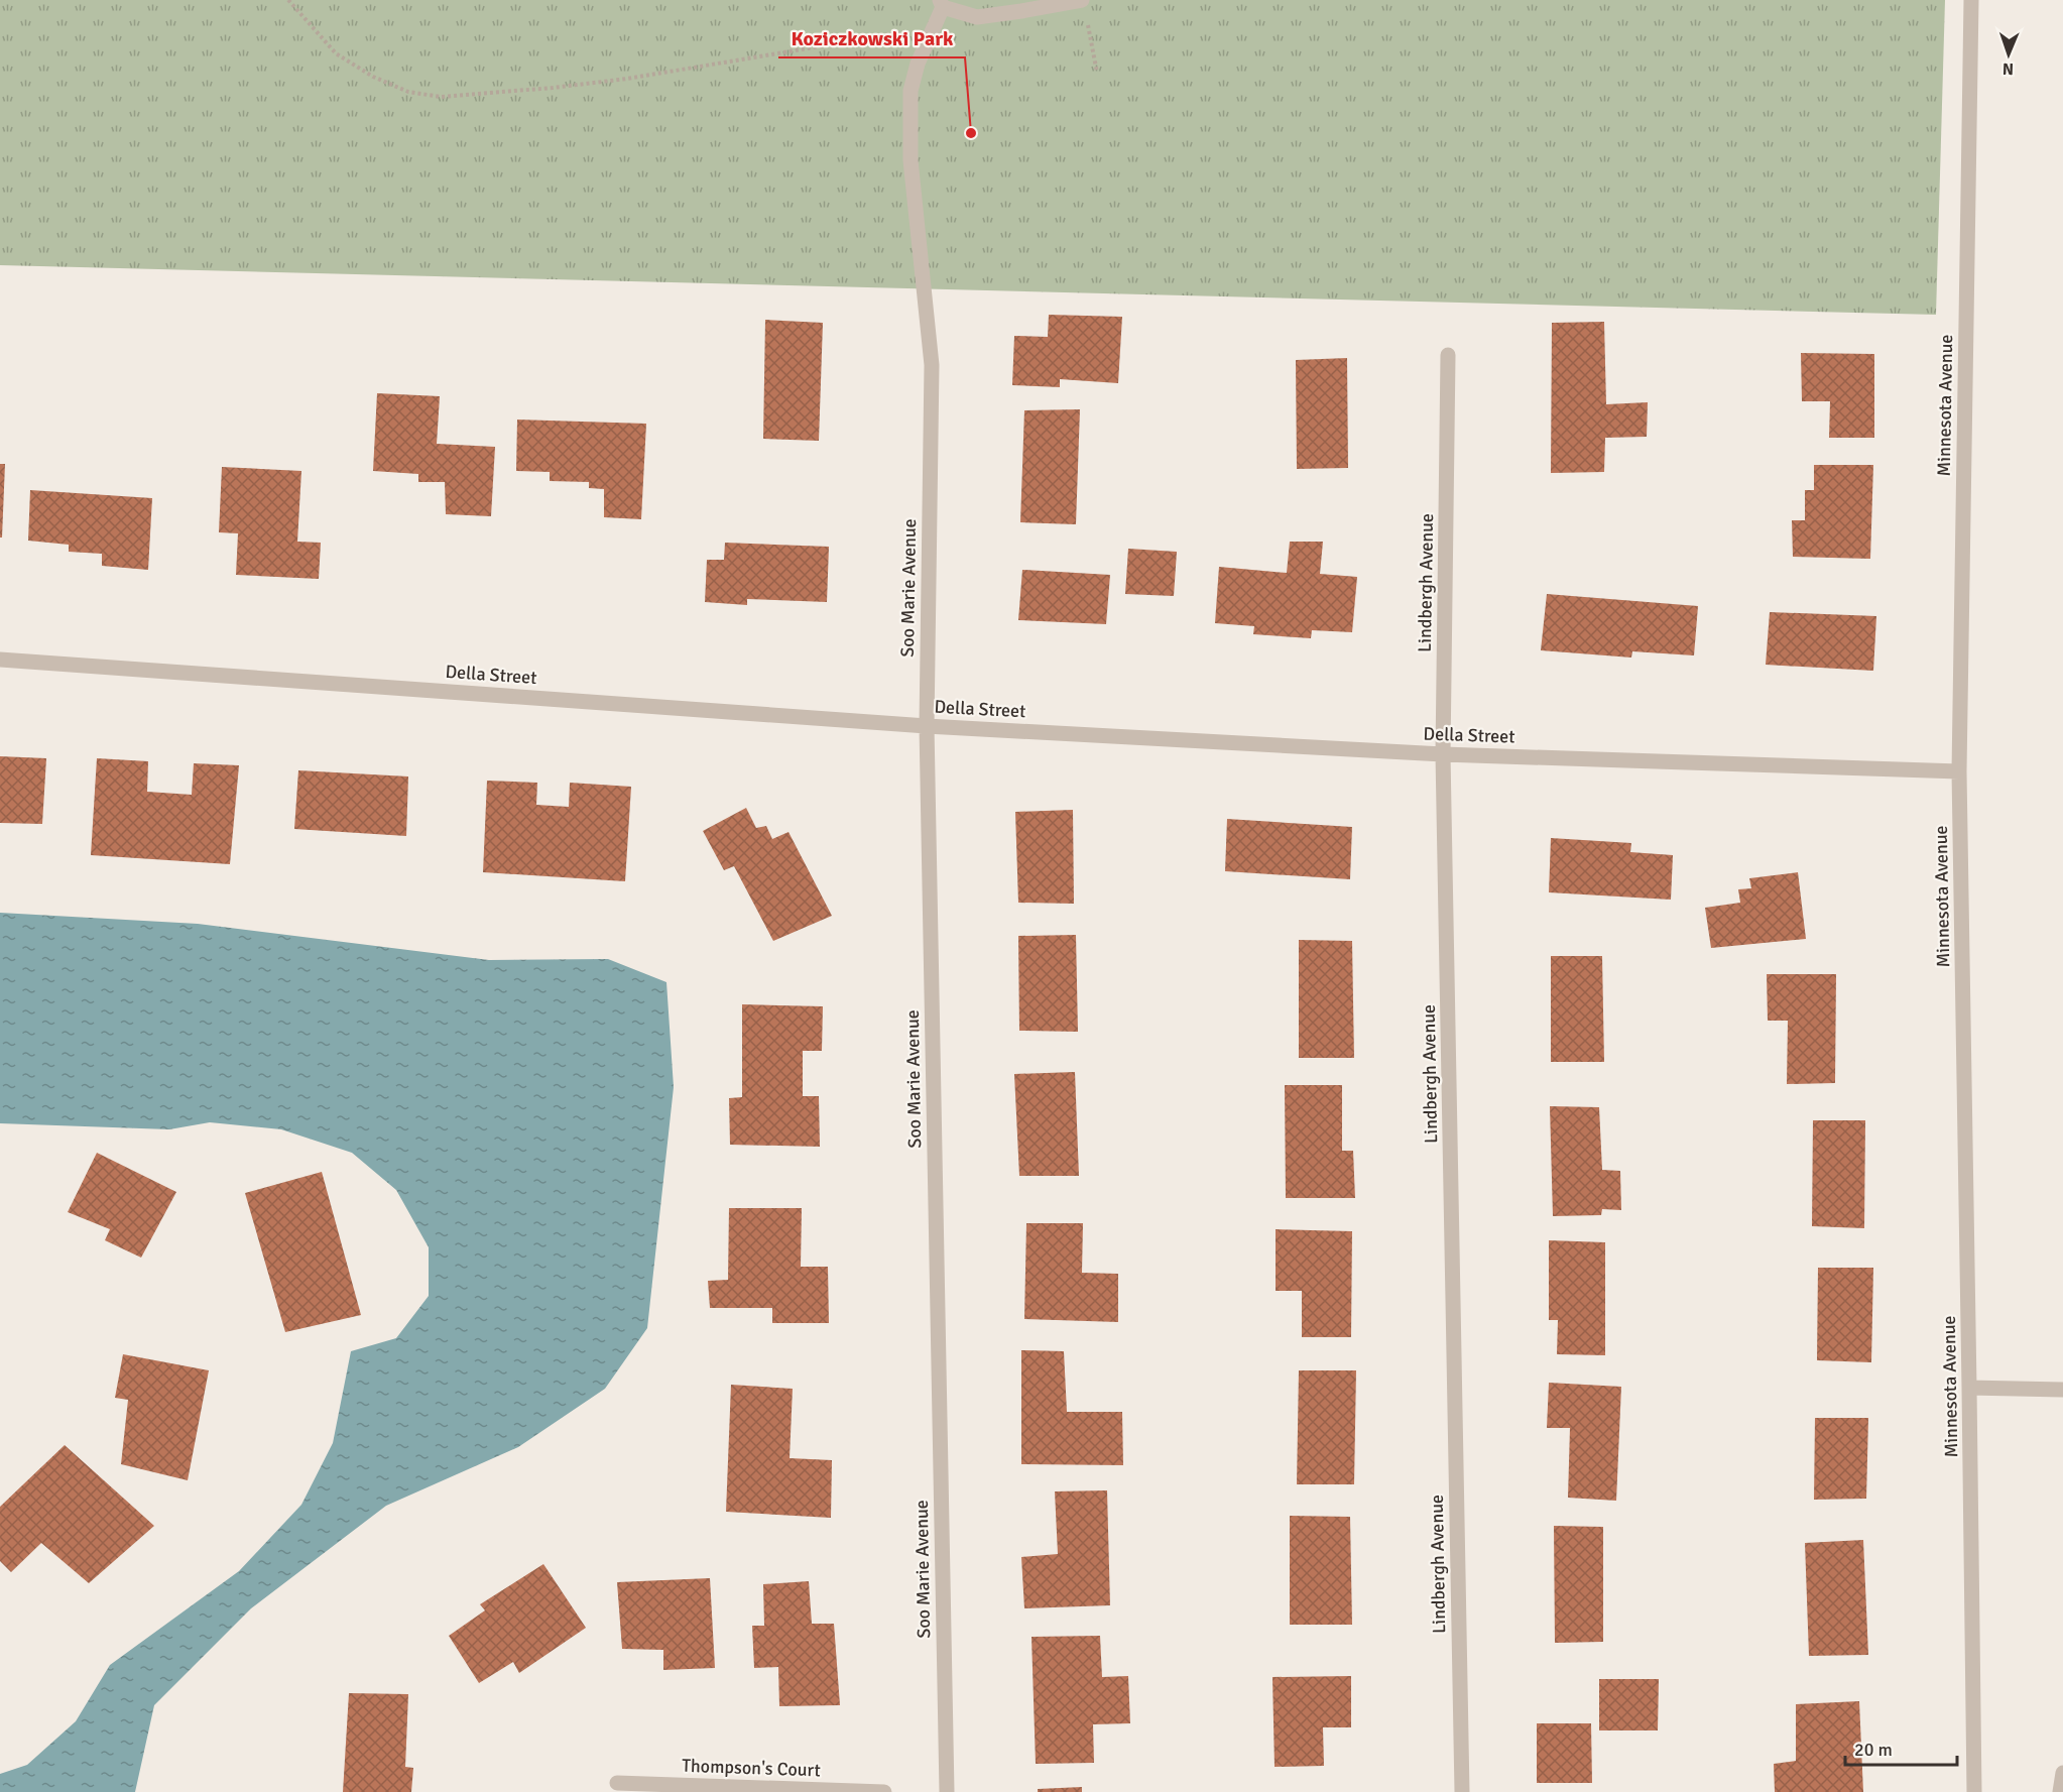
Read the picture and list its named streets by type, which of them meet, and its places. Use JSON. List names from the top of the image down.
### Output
{
  "streets": {
    "street": [
      "Minnesota Avenue",
      "Lindbergh Avenue",
      "Soo Marie Avenue",
      "Della Street",
      "Thompson's Court"
    ]
  },
  "crossings": [
    ["Minnesota Avenue", "Della Street"],
    ["Lindbergh Avenue", "Della Street"],
    ["Soo Marie Avenue", "Della Street"]
  ],
  "places": ["Koziczkowski Park"],
  "scale_bar": "20 m",
  "north": "bottom"
}
